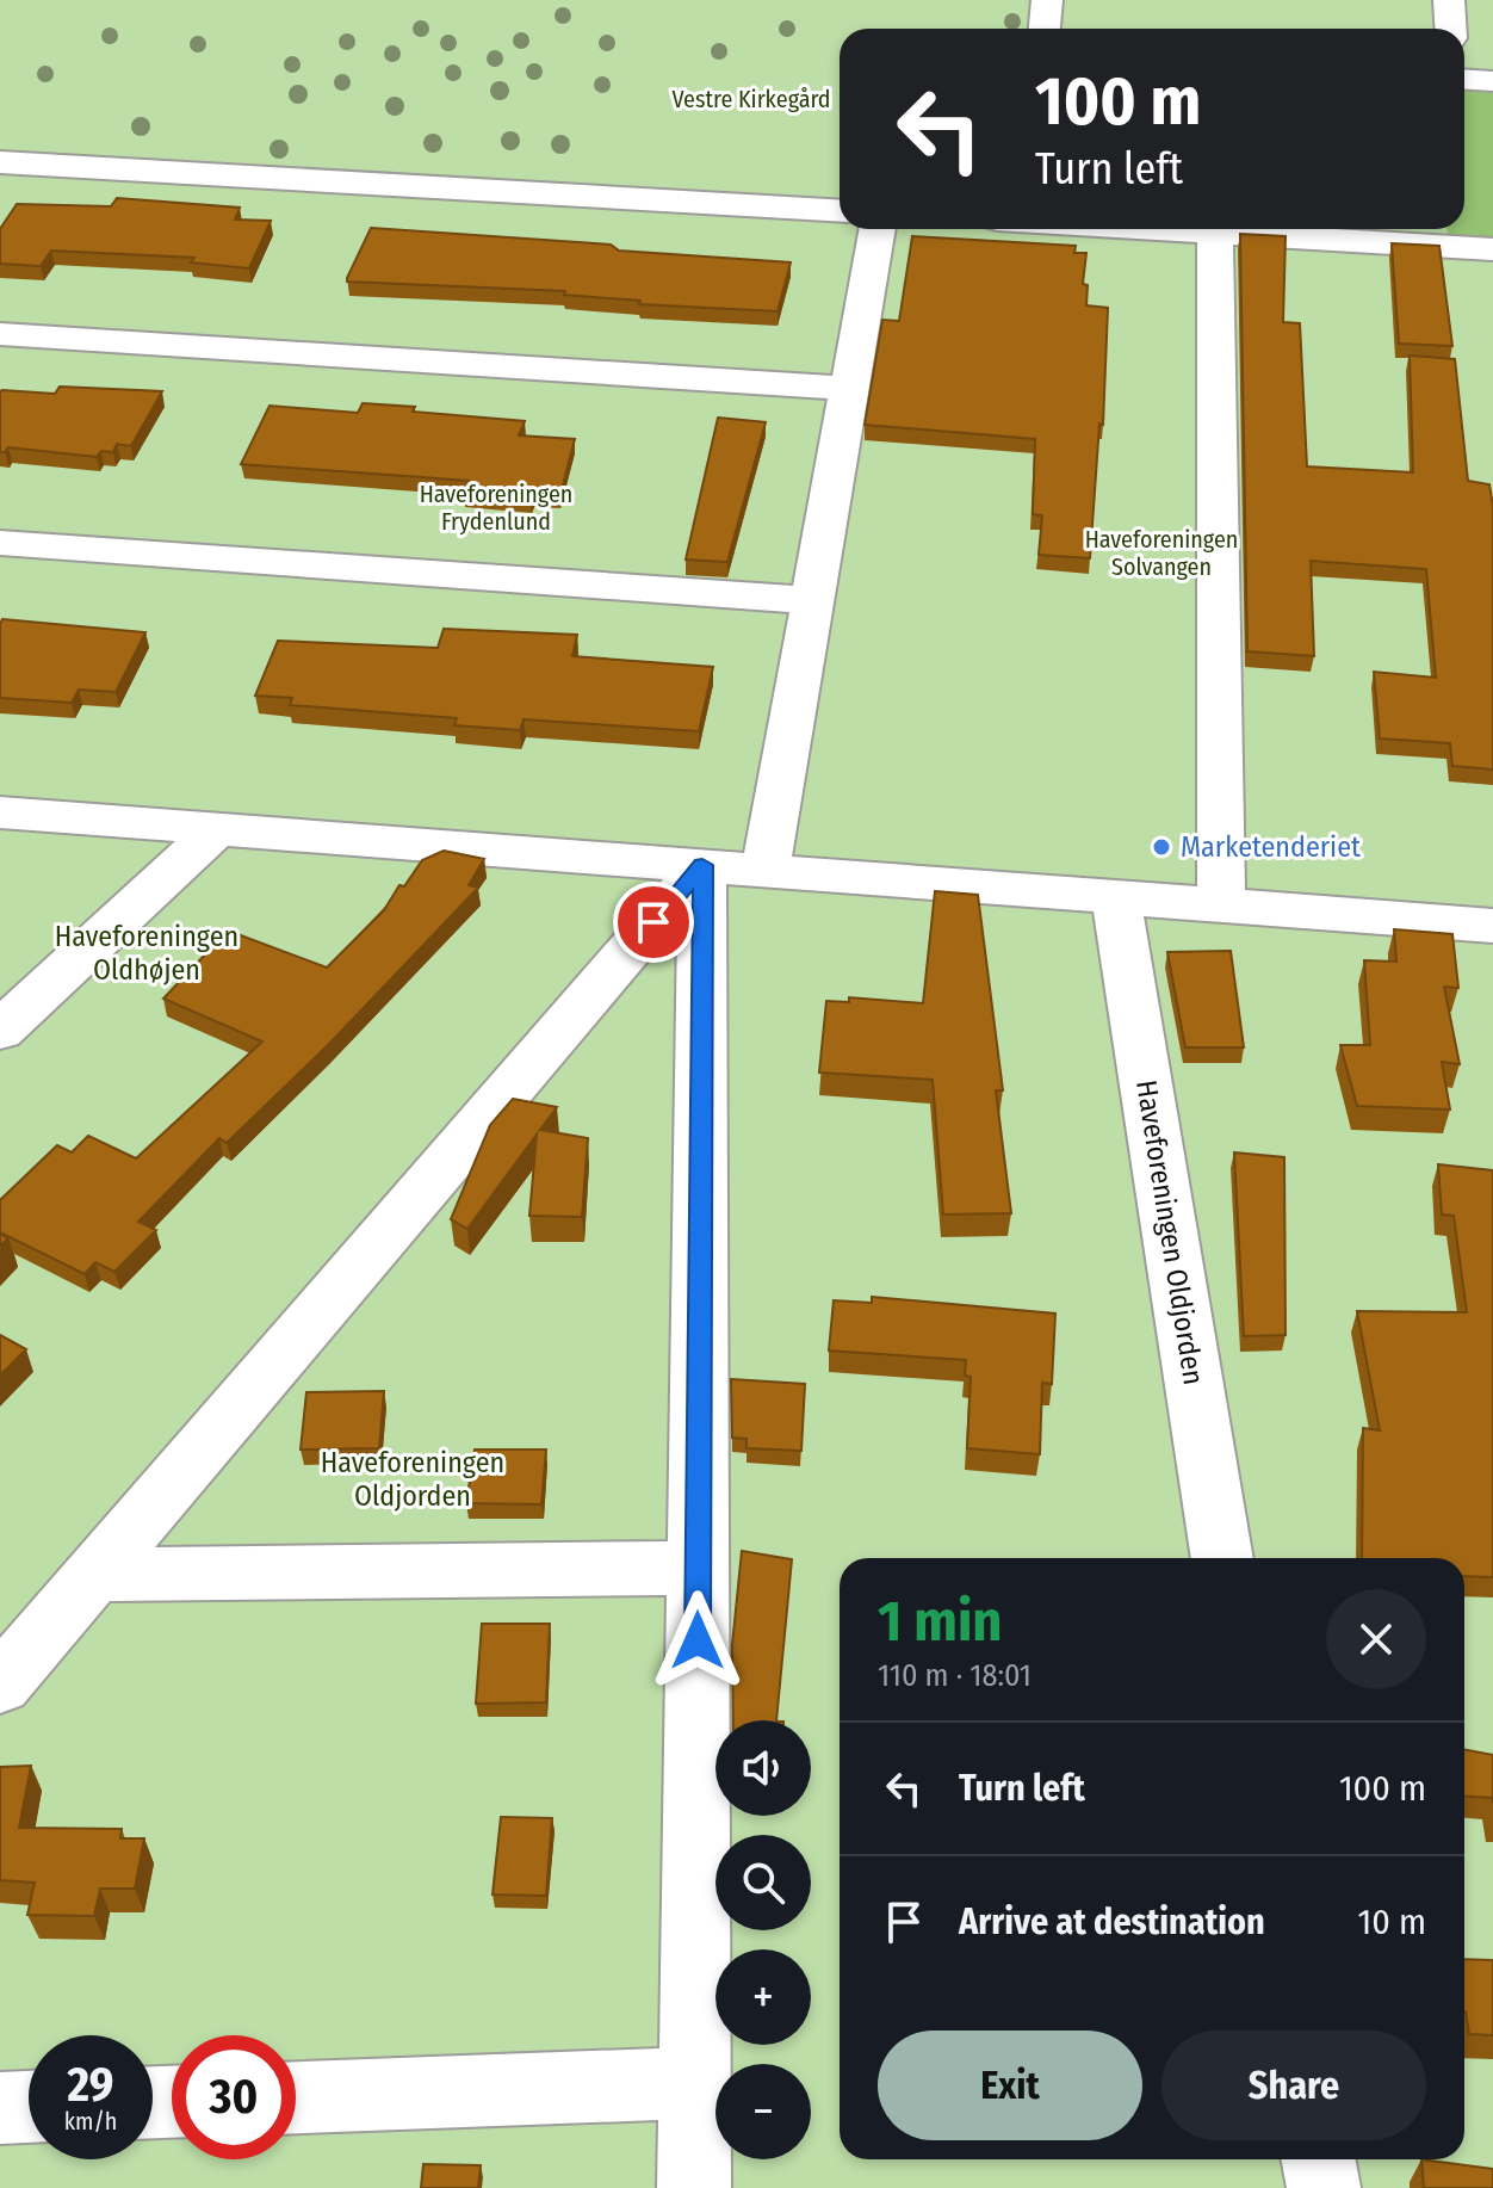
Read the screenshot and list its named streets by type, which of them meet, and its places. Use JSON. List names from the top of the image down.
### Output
{
  "streets": {
    "street": ["Haveforeningen Oldjorden"]
  },
  "parks": [
    "Vestre Kirkegård",
    "Haveforeningen Frydenlund",
    "Haveforeningen Solvangen",
    "Haveforeningen Oldhøjen",
    "Haveforeningen Oldjorden"
  ],
  "places": ["Marketenderiet"],
  "page": {
    "turn": ["100 m", "Turn left"],
    "heading": ["1 min", "110 m · 18:01"],
    "map_buttons": ["+", "−"],
    "list": [
      {
        "name": "Turn left",
        "value": "100 m"
      },
      {
        "name": "Arrive at destination",
        "value": "10 m"
      }
    ],
    "buttons": ["Exit", "Share"],
    "speed": "29 km/h",
    "limit": "30"
  }
}
